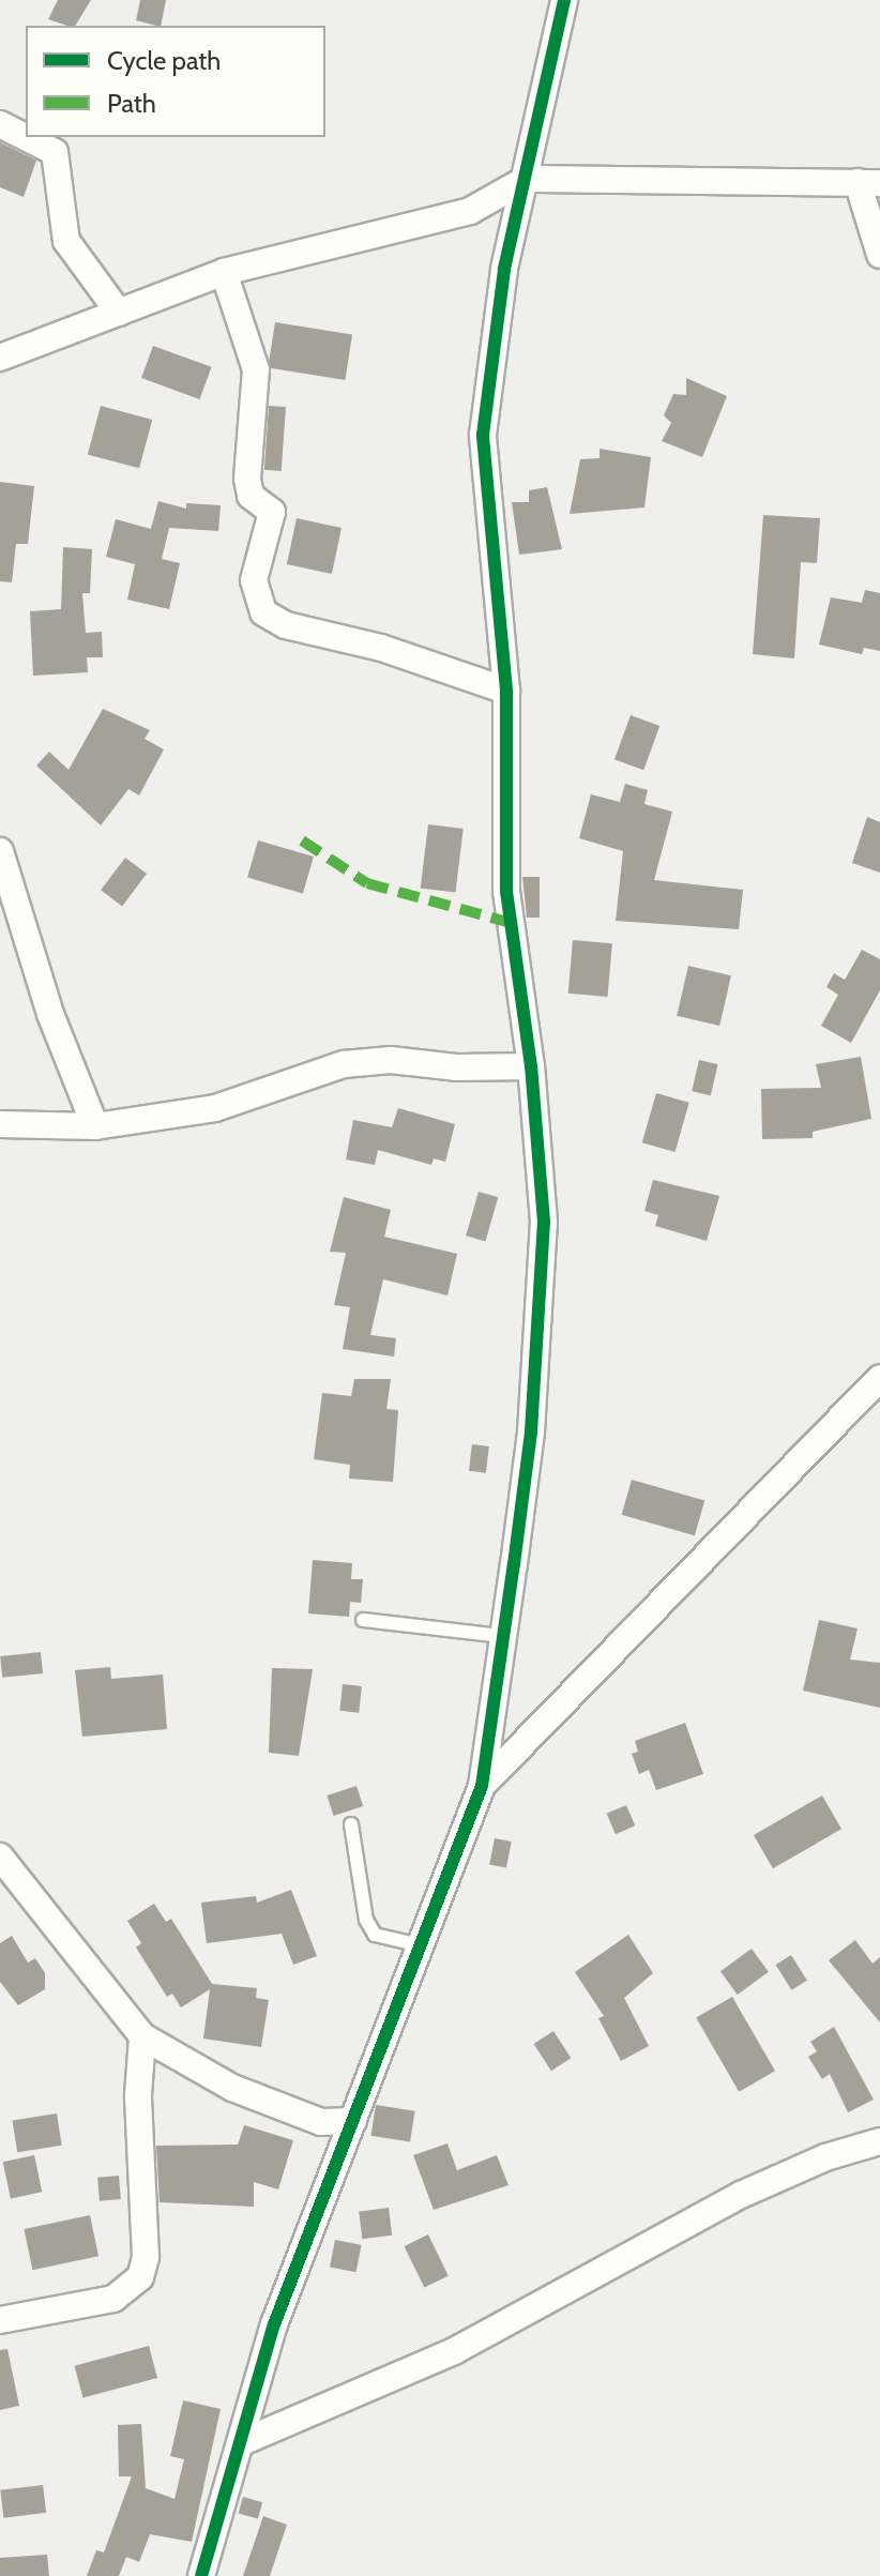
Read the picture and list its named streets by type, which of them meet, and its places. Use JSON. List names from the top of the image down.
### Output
{
  "legend": ["Cycle path", "Path"]
}
